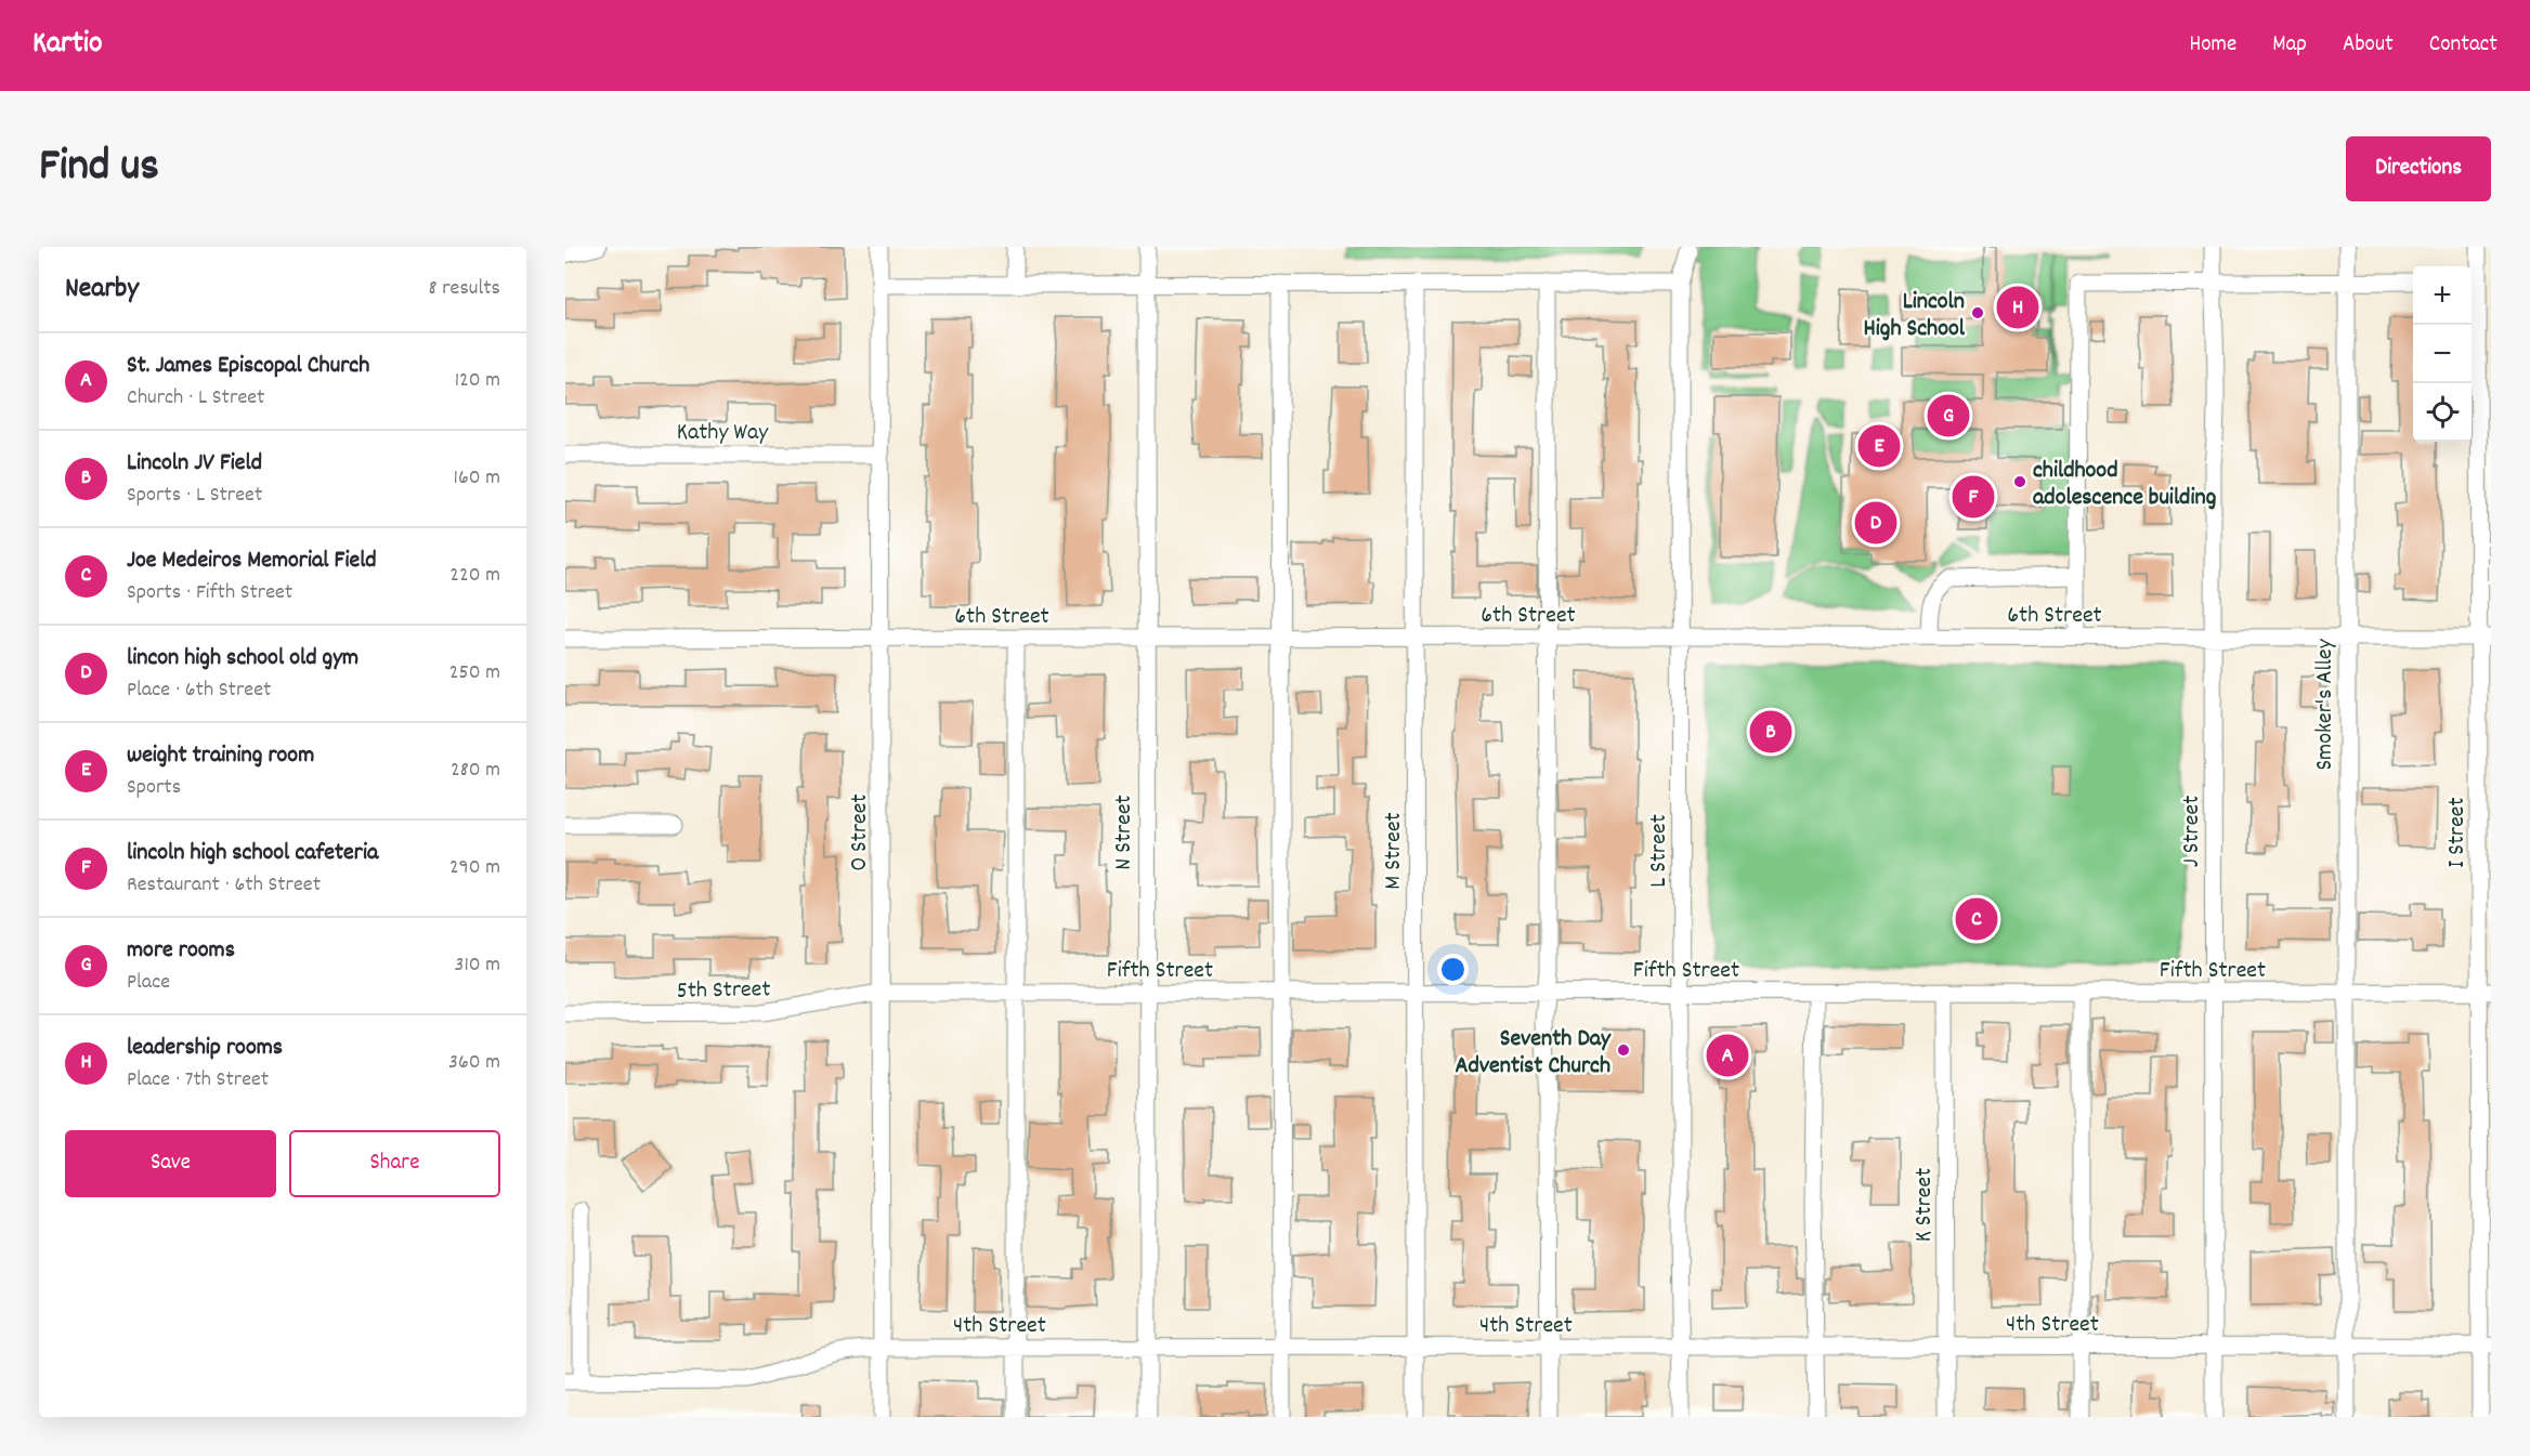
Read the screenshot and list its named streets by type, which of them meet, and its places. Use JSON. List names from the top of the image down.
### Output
{
  "streets": {
    "street": [
      "Kathy Way",
      "6th Street",
      "Smoker's Alley",
      "J Street",
      "O Street",
      "N Street",
      "I Street",
      "M Street",
      "L Street",
      "Fifth Street",
      "5th Street",
      "K Street",
      "4th Street"
    ]
  },
  "crossings": [
    ["Kathy Way", "O Street"],
    ["6th Street", "Smoker's Alley"],
    ["6th Street", "J Street"],
    ["6th Street", "O Street"],
    ["6th Street", "N Street"],
    ["6th Street", "I Street"],
    ["6th Street", "M Street"],
    ["6th Street", "L Street"],
    ["Smoker's Alley", "Fifth Street"],
    ["Smoker's Alley", "4th Street"],
    ["J Street", "Fifth Street"],
    ["J Street", "4th Street"],
    ["O Street", "Fifth Street"],
    ["O Street", "5th Street"],
    ["O Street", "4th Street"],
    ["N Street", "Fifth Street"],
    ["N Street", "4th Street"],
    ["I Street", "Fifth Street"],
    ["I Street", "4th Street"],
    ["M Street", "Fifth Street"],
    ["M Street", "4th Street"],
    ["L Street", "Fifth Street"],
    ["L Street", "4th Street"],
    ["Fifth Street", "5th Street"],
    ["Fifth Street", "K Street"],
    ["K Street", "4th Street"]
  ],
  "places": ["Lincoln High School", "childhood adolescence building", "Seventh Day Adventist Church"],
  "page": {
    "header": "Kartio",
    "nav": [
      "Home",
      "Map",
      "About",
      "Contact"
    ],
    "title": "Find us",
    "buttons": [
      "Directions",
      ["Save", "Share"]
    ],
    "heading": ["Nearby", "8 results"],
    "map_buttons": ["+", "−"],
    "pins": [
      "H",
      "G",
      "E",
      "F",
      "D",
      "B",
      "C",
      "A"
    ],
    "list": [
      {
        "mark": "A",
        "name": "St. James Episcopal Church",
        "note": "Church · L Street",
        "value": "120 m"
      },
      {
        "mark": "B",
        "name": "Lincoln JV Field",
        "note": "Sports · L Street",
        "value": "160 m"
      },
      {
        "mark": "C",
        "name": "Joe Medeiros Memorial Field",
        "note": "Sports · Fifth Street",
        "value": "220 m"
      },
      {
        "mark": "D",
        "name": "lincon high school old gym",
        "note": "Place · 6th Street",
        "value": "250 m"
      },
      {
        "mark": "E",
        "name": "weight training room",
        "note": "Sports",
        "value": "280 m"
      },
      {
        "mark": "F",
        "name": "lincoln high school cafeteria",
        "note": "Restaurant · 6th Street",
        "value": "290 m"
      },
      {
        "mark": "G",
        "name": "more rooms",
        "note": "Place",
        "value": "310 m"
      },
      {
        "mark": "H",
        "name": "leadership rooms",
        "note": "Place · 7th Street",
        "value": "360 m"
      }
    ]
  }
}
